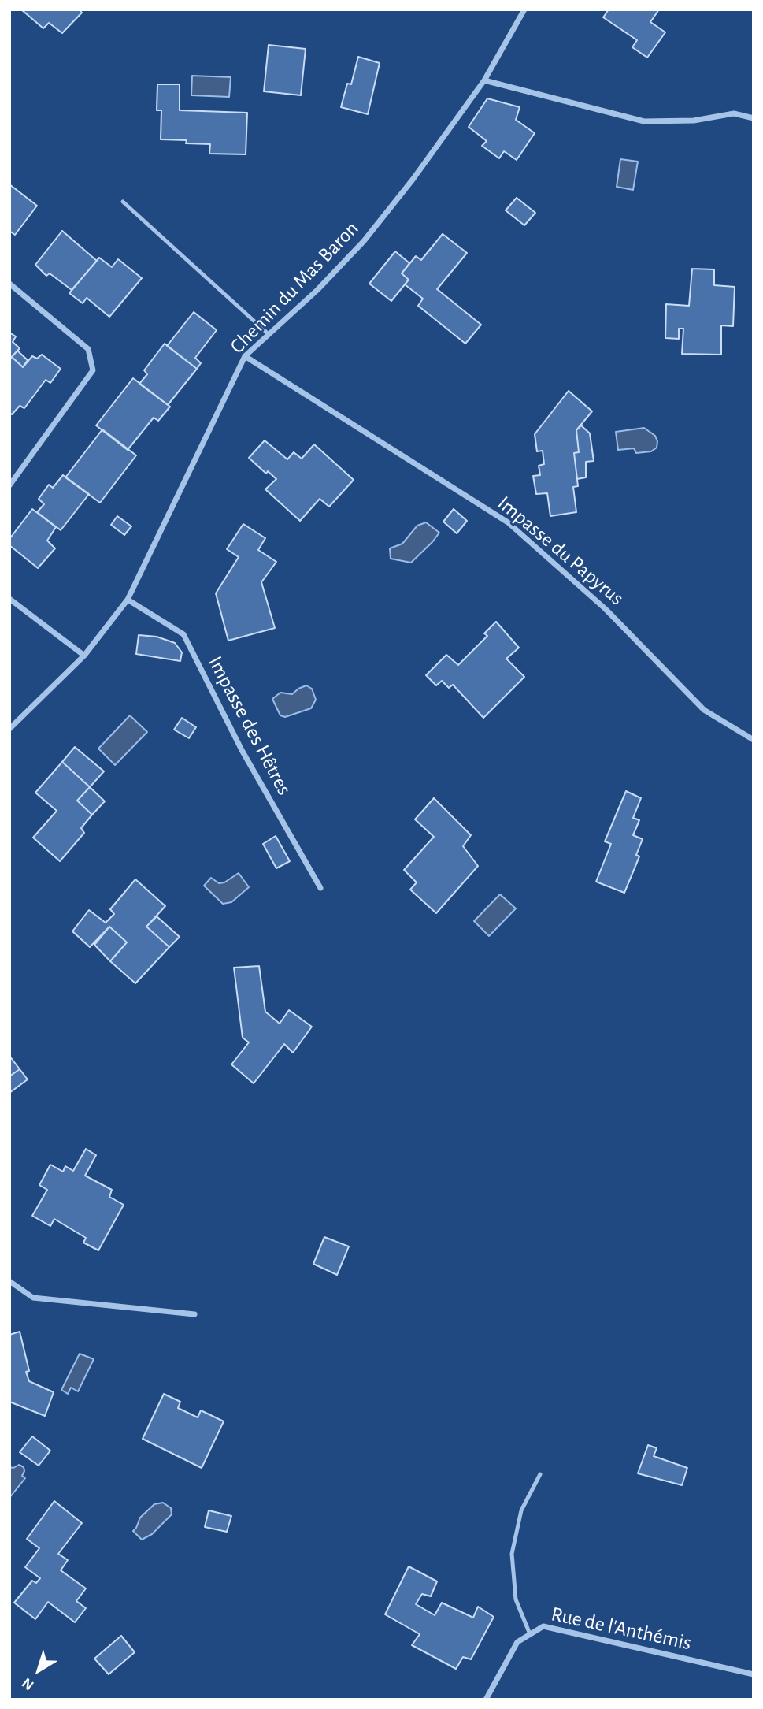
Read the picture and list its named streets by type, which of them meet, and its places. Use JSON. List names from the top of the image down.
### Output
{
  "streets": {
    "street": [
      "Chemin du Mas Baron",
      "Impasse du Papyrus",
      "Impasse des Hêtres",
      "Rue de l'Anthémis"
    ]
  },
  "crossings": [
    ["Chemin du Mas Baron", "Impasse du Papyrus"],
    ["Chemin du Mas Baron", "Impasse des Hêtres"]
  ],
  "north": "bottom left"
}
